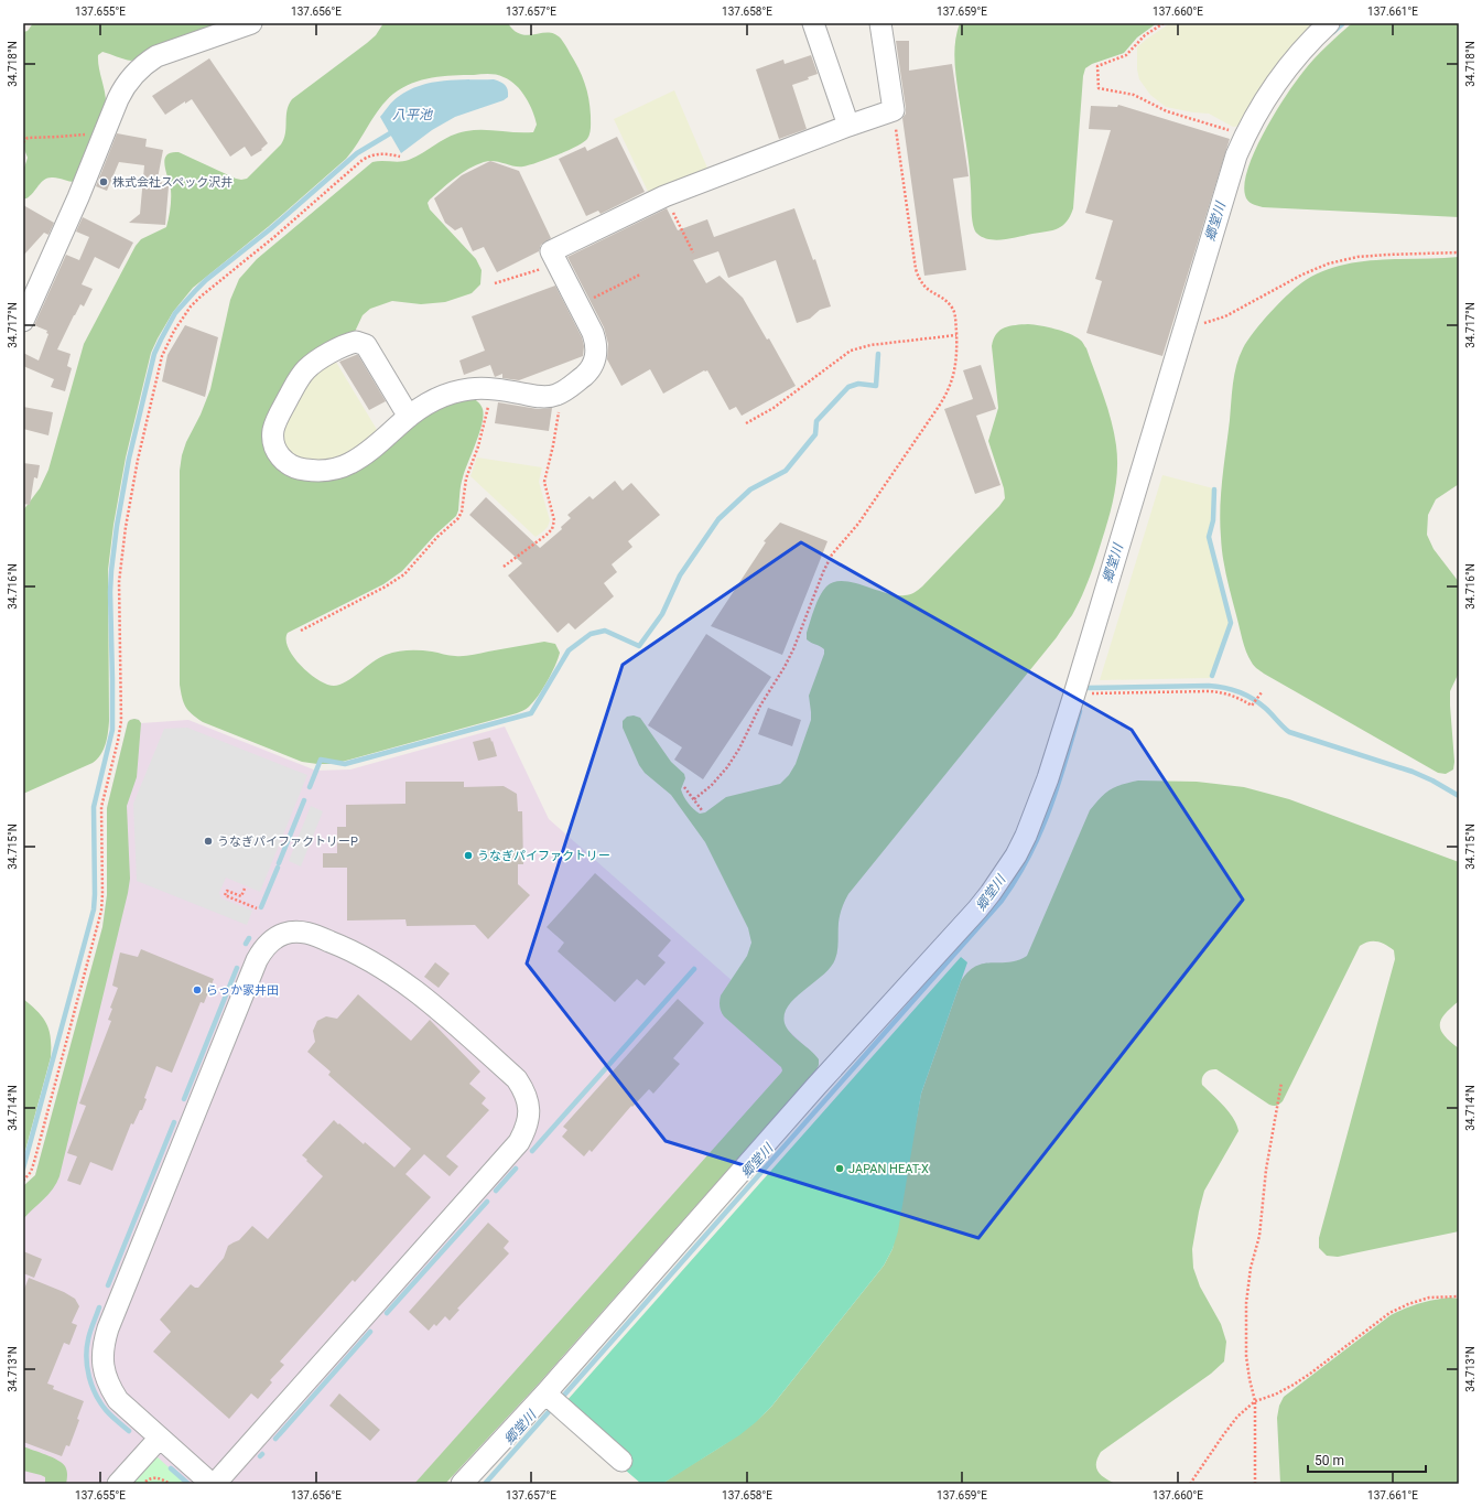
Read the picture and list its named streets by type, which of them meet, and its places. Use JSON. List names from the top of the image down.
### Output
{
  "water": ["八平池", "郷堂川"],
  "places": [
    "株式会社スペック沢井",
    "うなぎパイファクトリーP",
    "うなぎパイファクトリー",
    "らっか家井田",
    "JAPAN HEAT-X"
  ],
  "scale_bar": "50 m",
  "coordinates": [
    "137.655°E",
    "137.656°E",
    "137.657°E",
    "137.658°E",
    "137.659°E",
    "137.660°E",
    "137.661°E",
    "34.718°N",
    "34.717°N",
    "34.716°N",
    "34.715°N",
    "34.714°N",
    "34.713°N"
  ]
}
